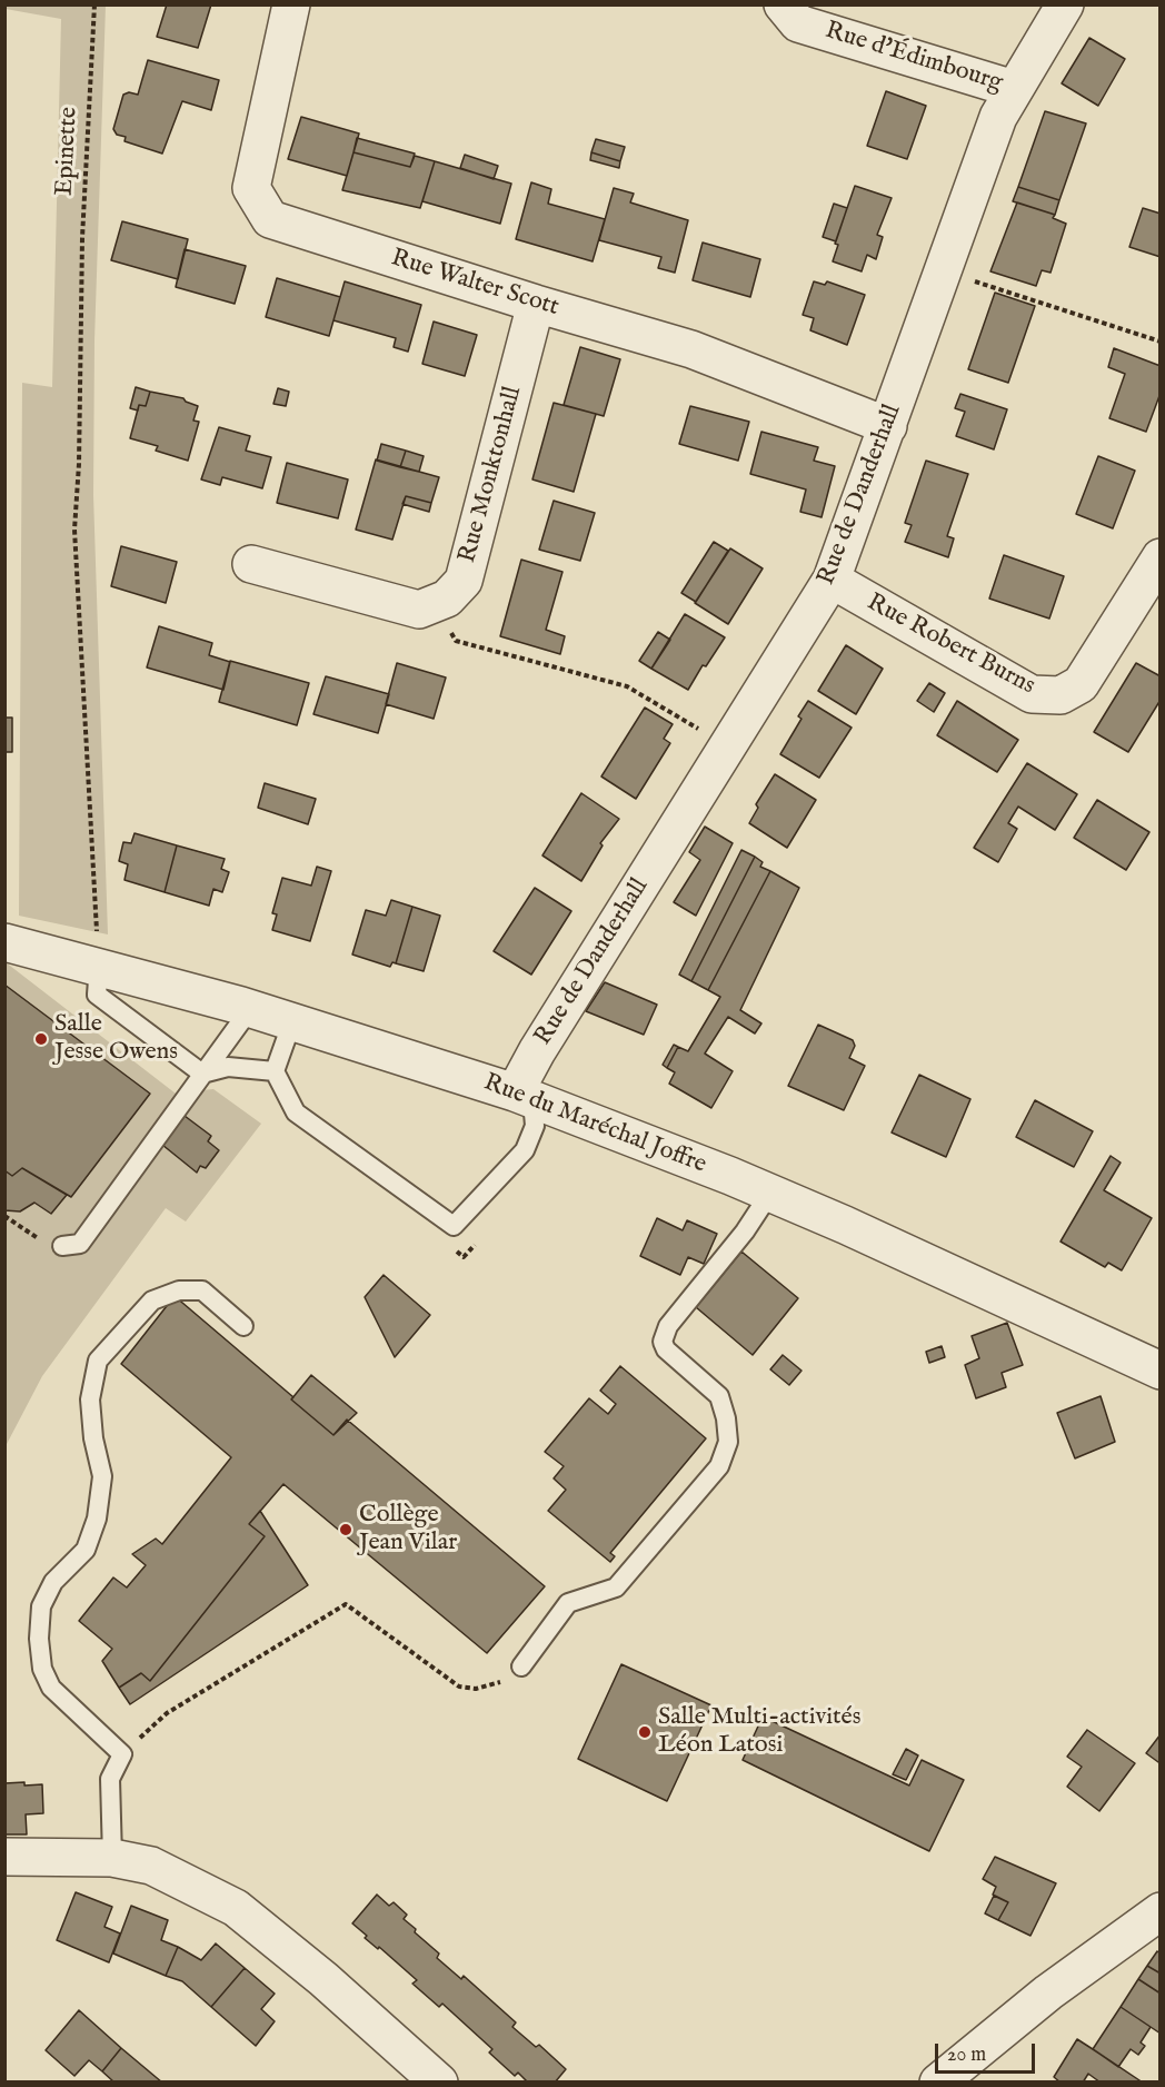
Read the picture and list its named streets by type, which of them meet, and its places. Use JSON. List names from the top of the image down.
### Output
{
  "streets": {
    "street": [
      "Rue d'Édimbourg",
      "Rue Walter Scott",
      "Rue Monktonhall",
      "Rue de Danderhall",
      "Rue Robert Burns",
      "Rue du Maréchal Joffre"
    ],
    "path": ["Epinette"]
  },
  "crossings": [
    ["Rue d'Édimbourg", "Rue de Danderhall"],
    ["Epinette", "Rue du Maréchal Joffre"],
    ["Rue Walter Scott", "Rue Monktonhall"],
    ["Rue Walter Scott", "Rue de Danderhall"],
    ["Rue de Danderhall", "Rue Robert Burns"],
    ["Rue de Danderhall", "Rue du Maréchal Joffre"]
  ],
  "places": ["Salle Jesse Owens", "Collège Jean Vilar", "Salle Multi-activités Léon Latosi"],
  "scale_bar": "20 m"
}
